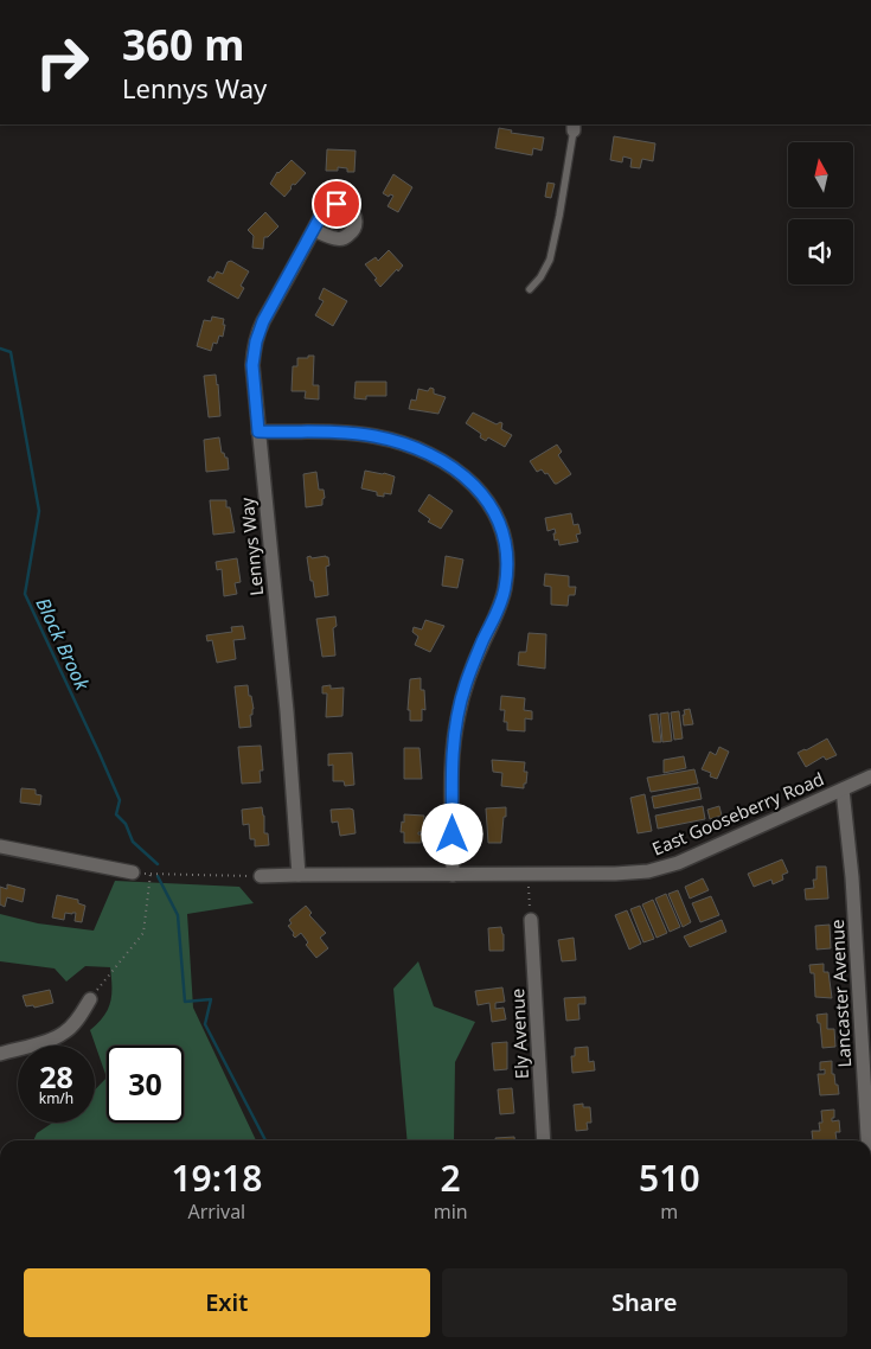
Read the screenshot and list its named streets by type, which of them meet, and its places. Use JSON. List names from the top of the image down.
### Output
{
  "streets": {
    "street": [
      "Lennys Way",
      "East Gooseberry Road",
      "Lancaster Avenue",
      "Ely Avenue"
    ]
  },
  "crossings": [
    ["Lennys Way", "East Gooseberry Road"],
    ["East Gooseberry Road", "Lancaster Avenue"]
  ],
  "water": ["Block Brook"],
  "north": "top",
  "page": {
    "turn": ["360 m", "Lennys Way"],
    "speed": "28 km/h",
    "limit": "30",
    "eta": [
      "19:18",
      "Arrival",
      "2",
      "min",
      "510",
      "m"
    ],
    "buttons": ["Exit", "Share"]
  }
}
